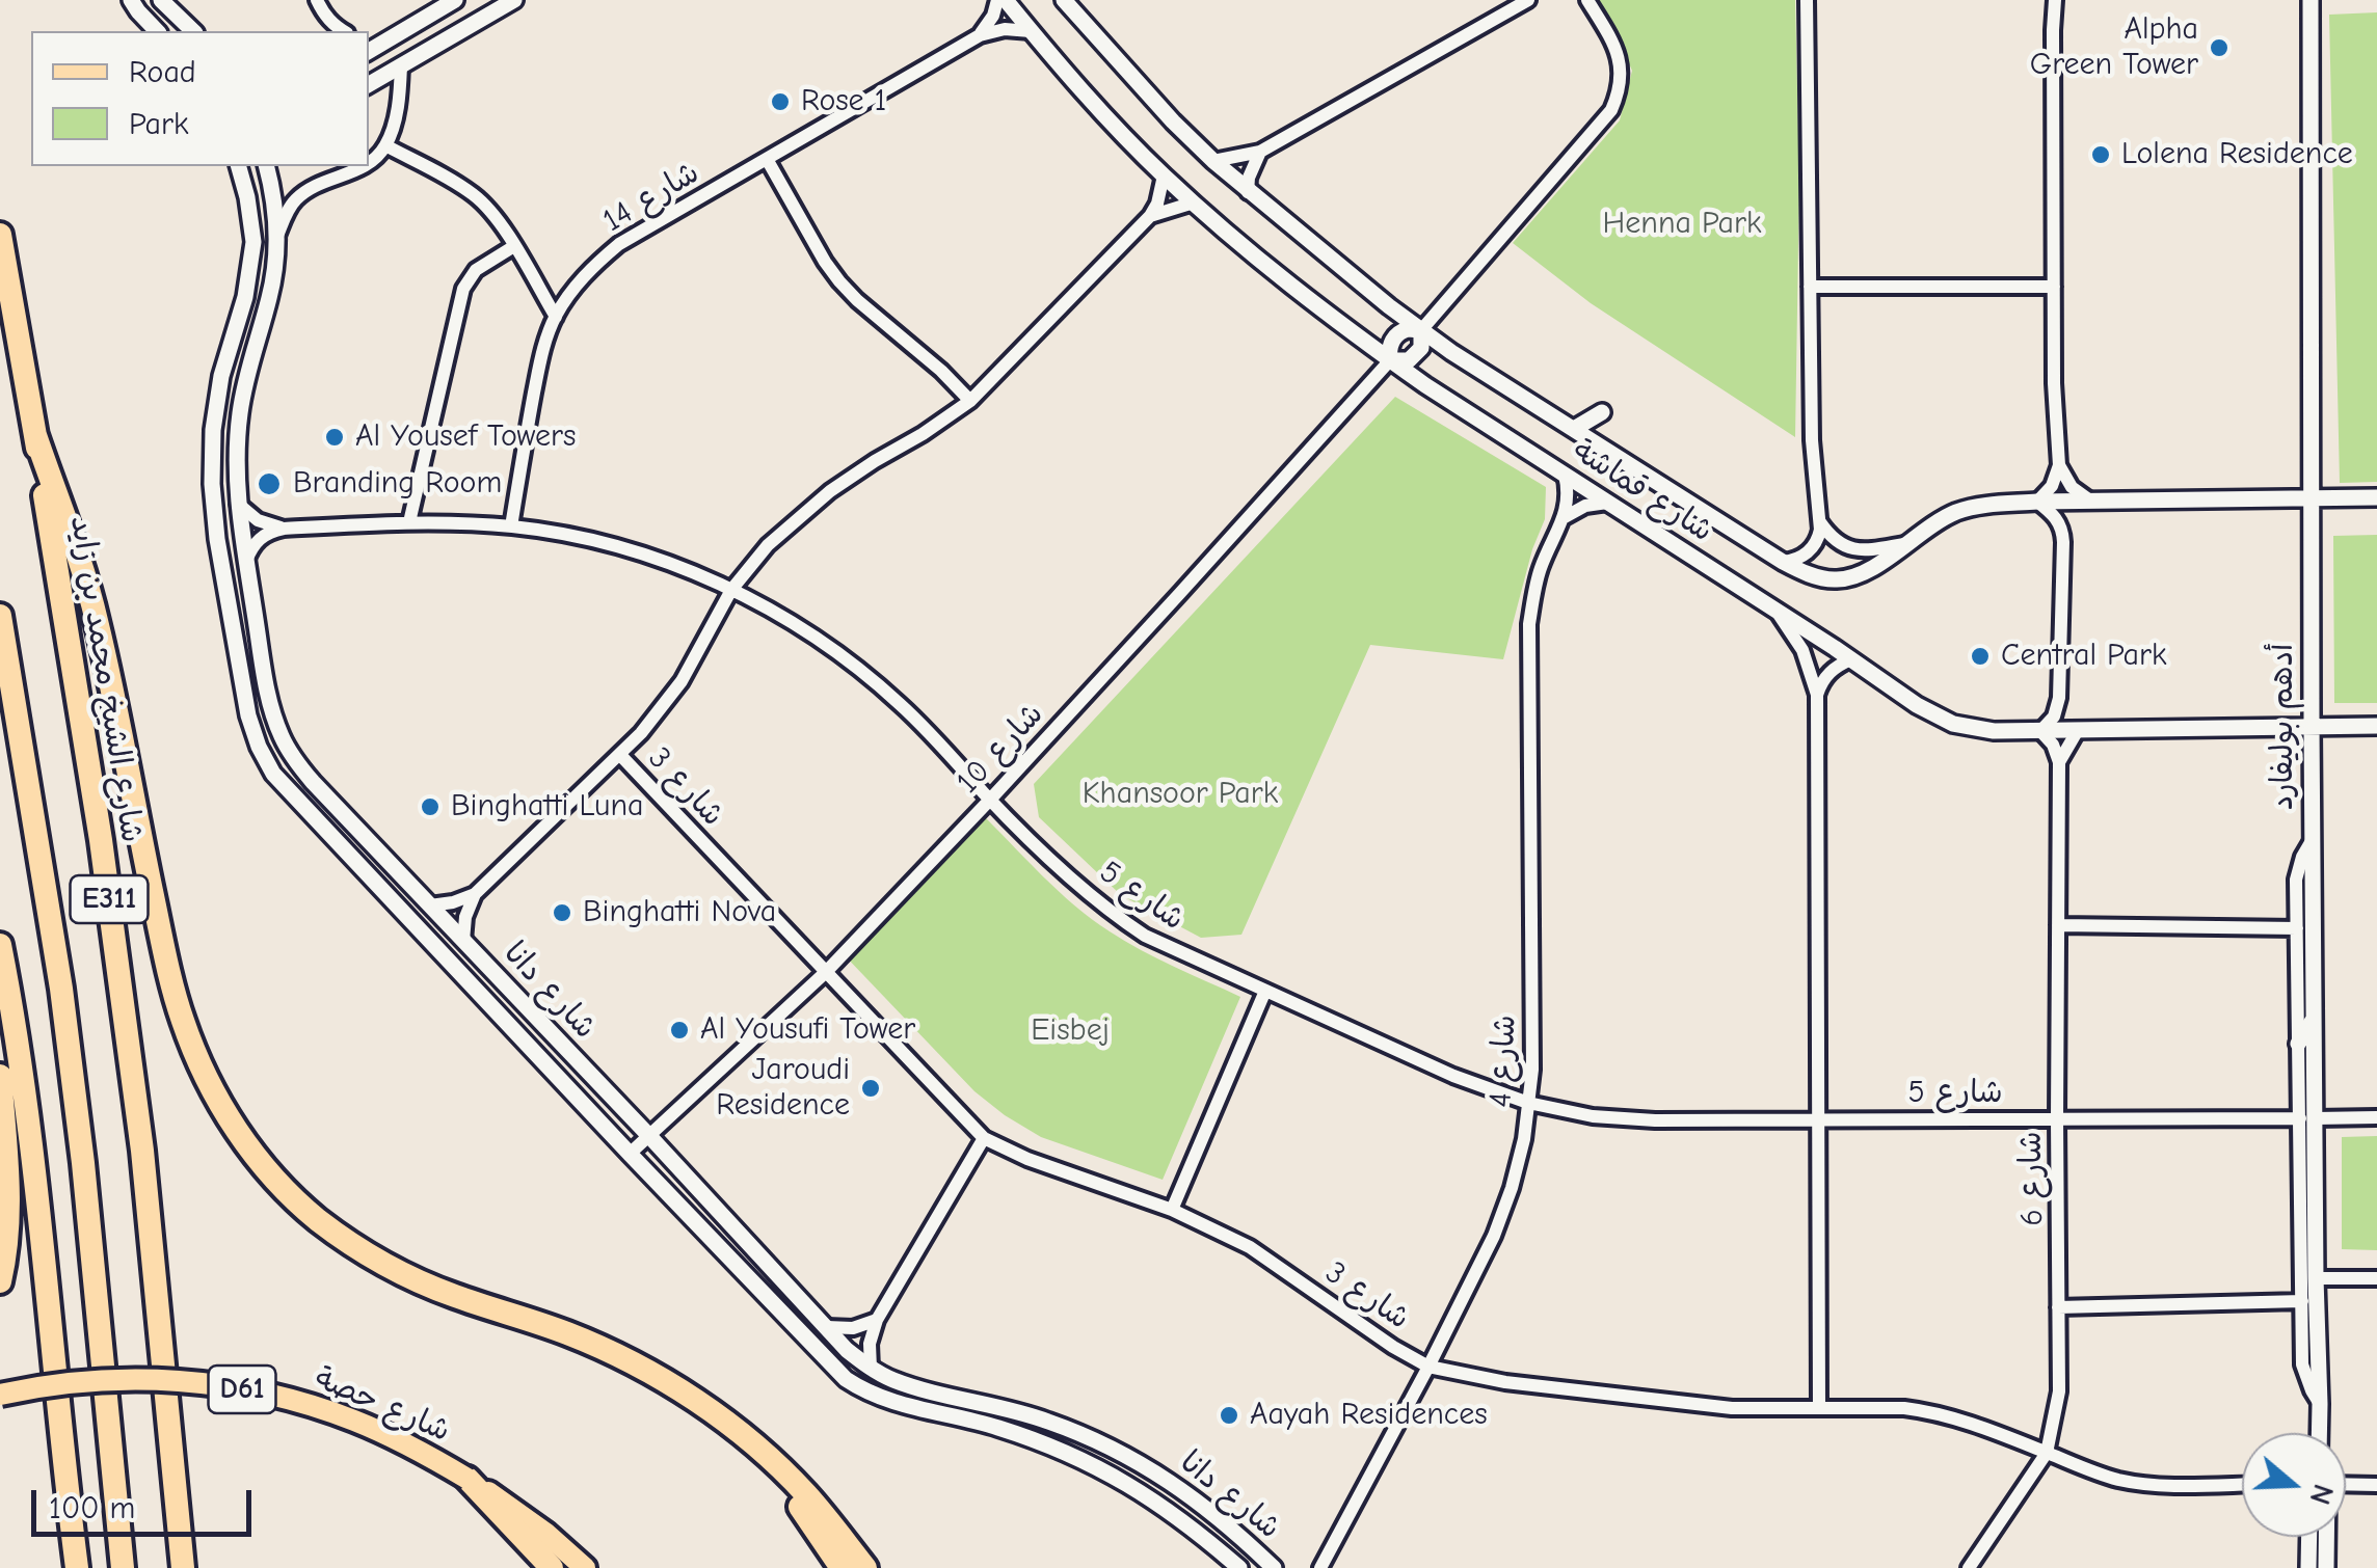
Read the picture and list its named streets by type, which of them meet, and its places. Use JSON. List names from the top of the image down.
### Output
{
  "streets": {
    "highway": ["شارع الشيخ محمد بن زايد", "E311"],
    "main road": ["D61", "شارع حصة"],
    "street": [
      "شارع 14",
      "شارع قماشة",
      "أدهم بوليفارد",
      "شارع 10",
      "شارع 3",
      "شارع 5",
      "شارع دانا",
      "شارع 4",
      "شارع 6"
    ]
  },
  "crossings": [
    ["شارع 14", "شارع قماشة"],
    ["شارع 14", "شارع 5"],
    ["شارع قماشة", "أدهم بوليفارد"],
    ["شارع قماشة", "شارع 10"],
    ["شارع قماشة", "شارع 4"],
    ["أدهم بوليفارد", "شارع 5"],
    ["شارع 10", "شارع 3"],
    ["شارع 10", "شارع 5"],
    ["شارع 10", "شارع دانا"],
    ["شارع 3", "شارع 4"],
    ["شارع 3", "شارع 6"],
    ["شارع 5", "شارع دانا"],
    ["شارع 5", "شارع 4"],
    ["شارع 5", "شارع 6"]
  ],
  "parks": ["Henna Park", "Khansoor Park", "Eisbej"],
  "places": [
    "Alpha Green Tower",
    "Rose 1",
    "Lolena Residence",
    "Al Yousef Towers",
    "Branding Room",
    "Central Park",
    "Binghatti Luna",
    "Binghatti Nova",
    "Al Yousufi Tower",
    "Jaroudi Residence",
    "Aayah Residences"
  ],
  "legend": ["Road", "Park"],
  "scale_bar": "100 m",
  "north": "right"
}
